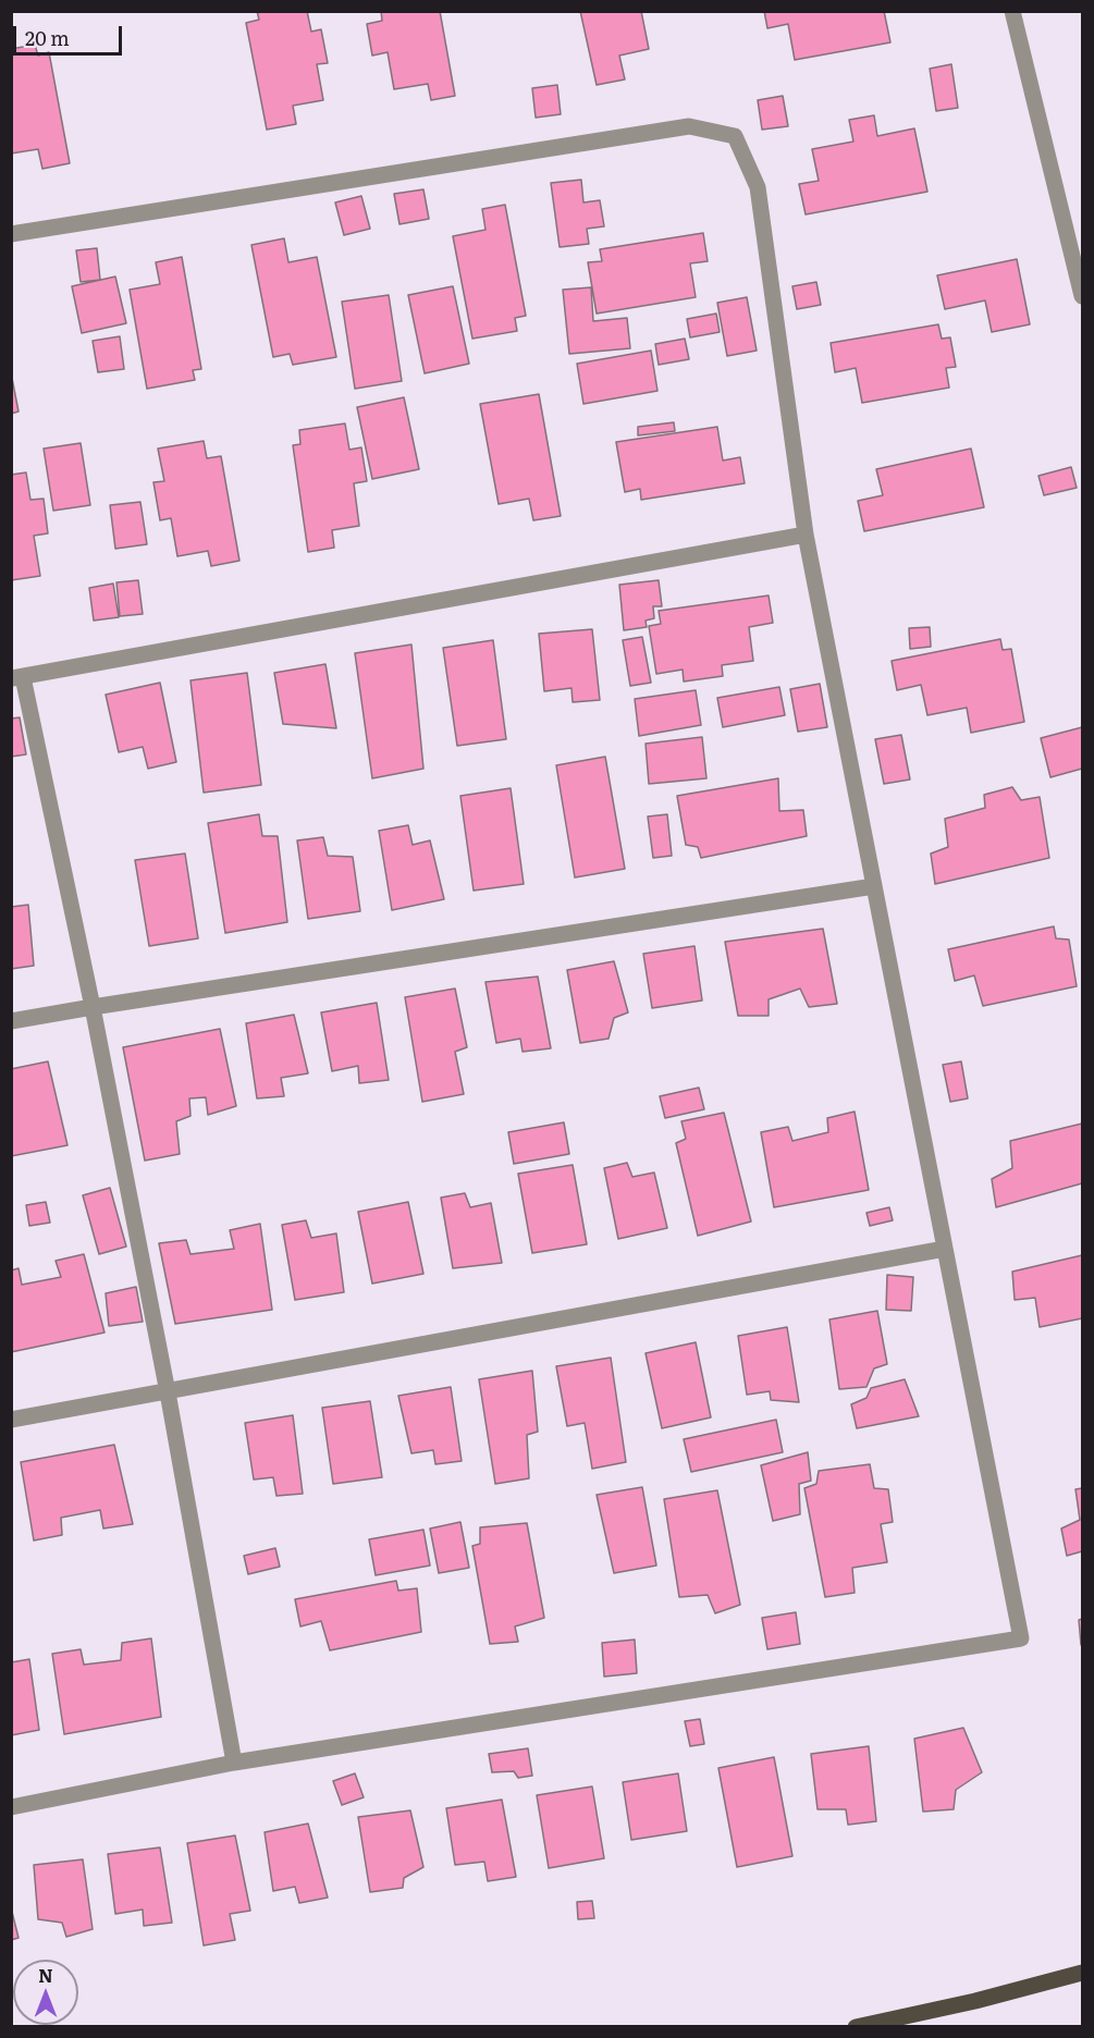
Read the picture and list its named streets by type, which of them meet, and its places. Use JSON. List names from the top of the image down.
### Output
{
  "scale_bar": "20 m",
  "north": "top"
}
